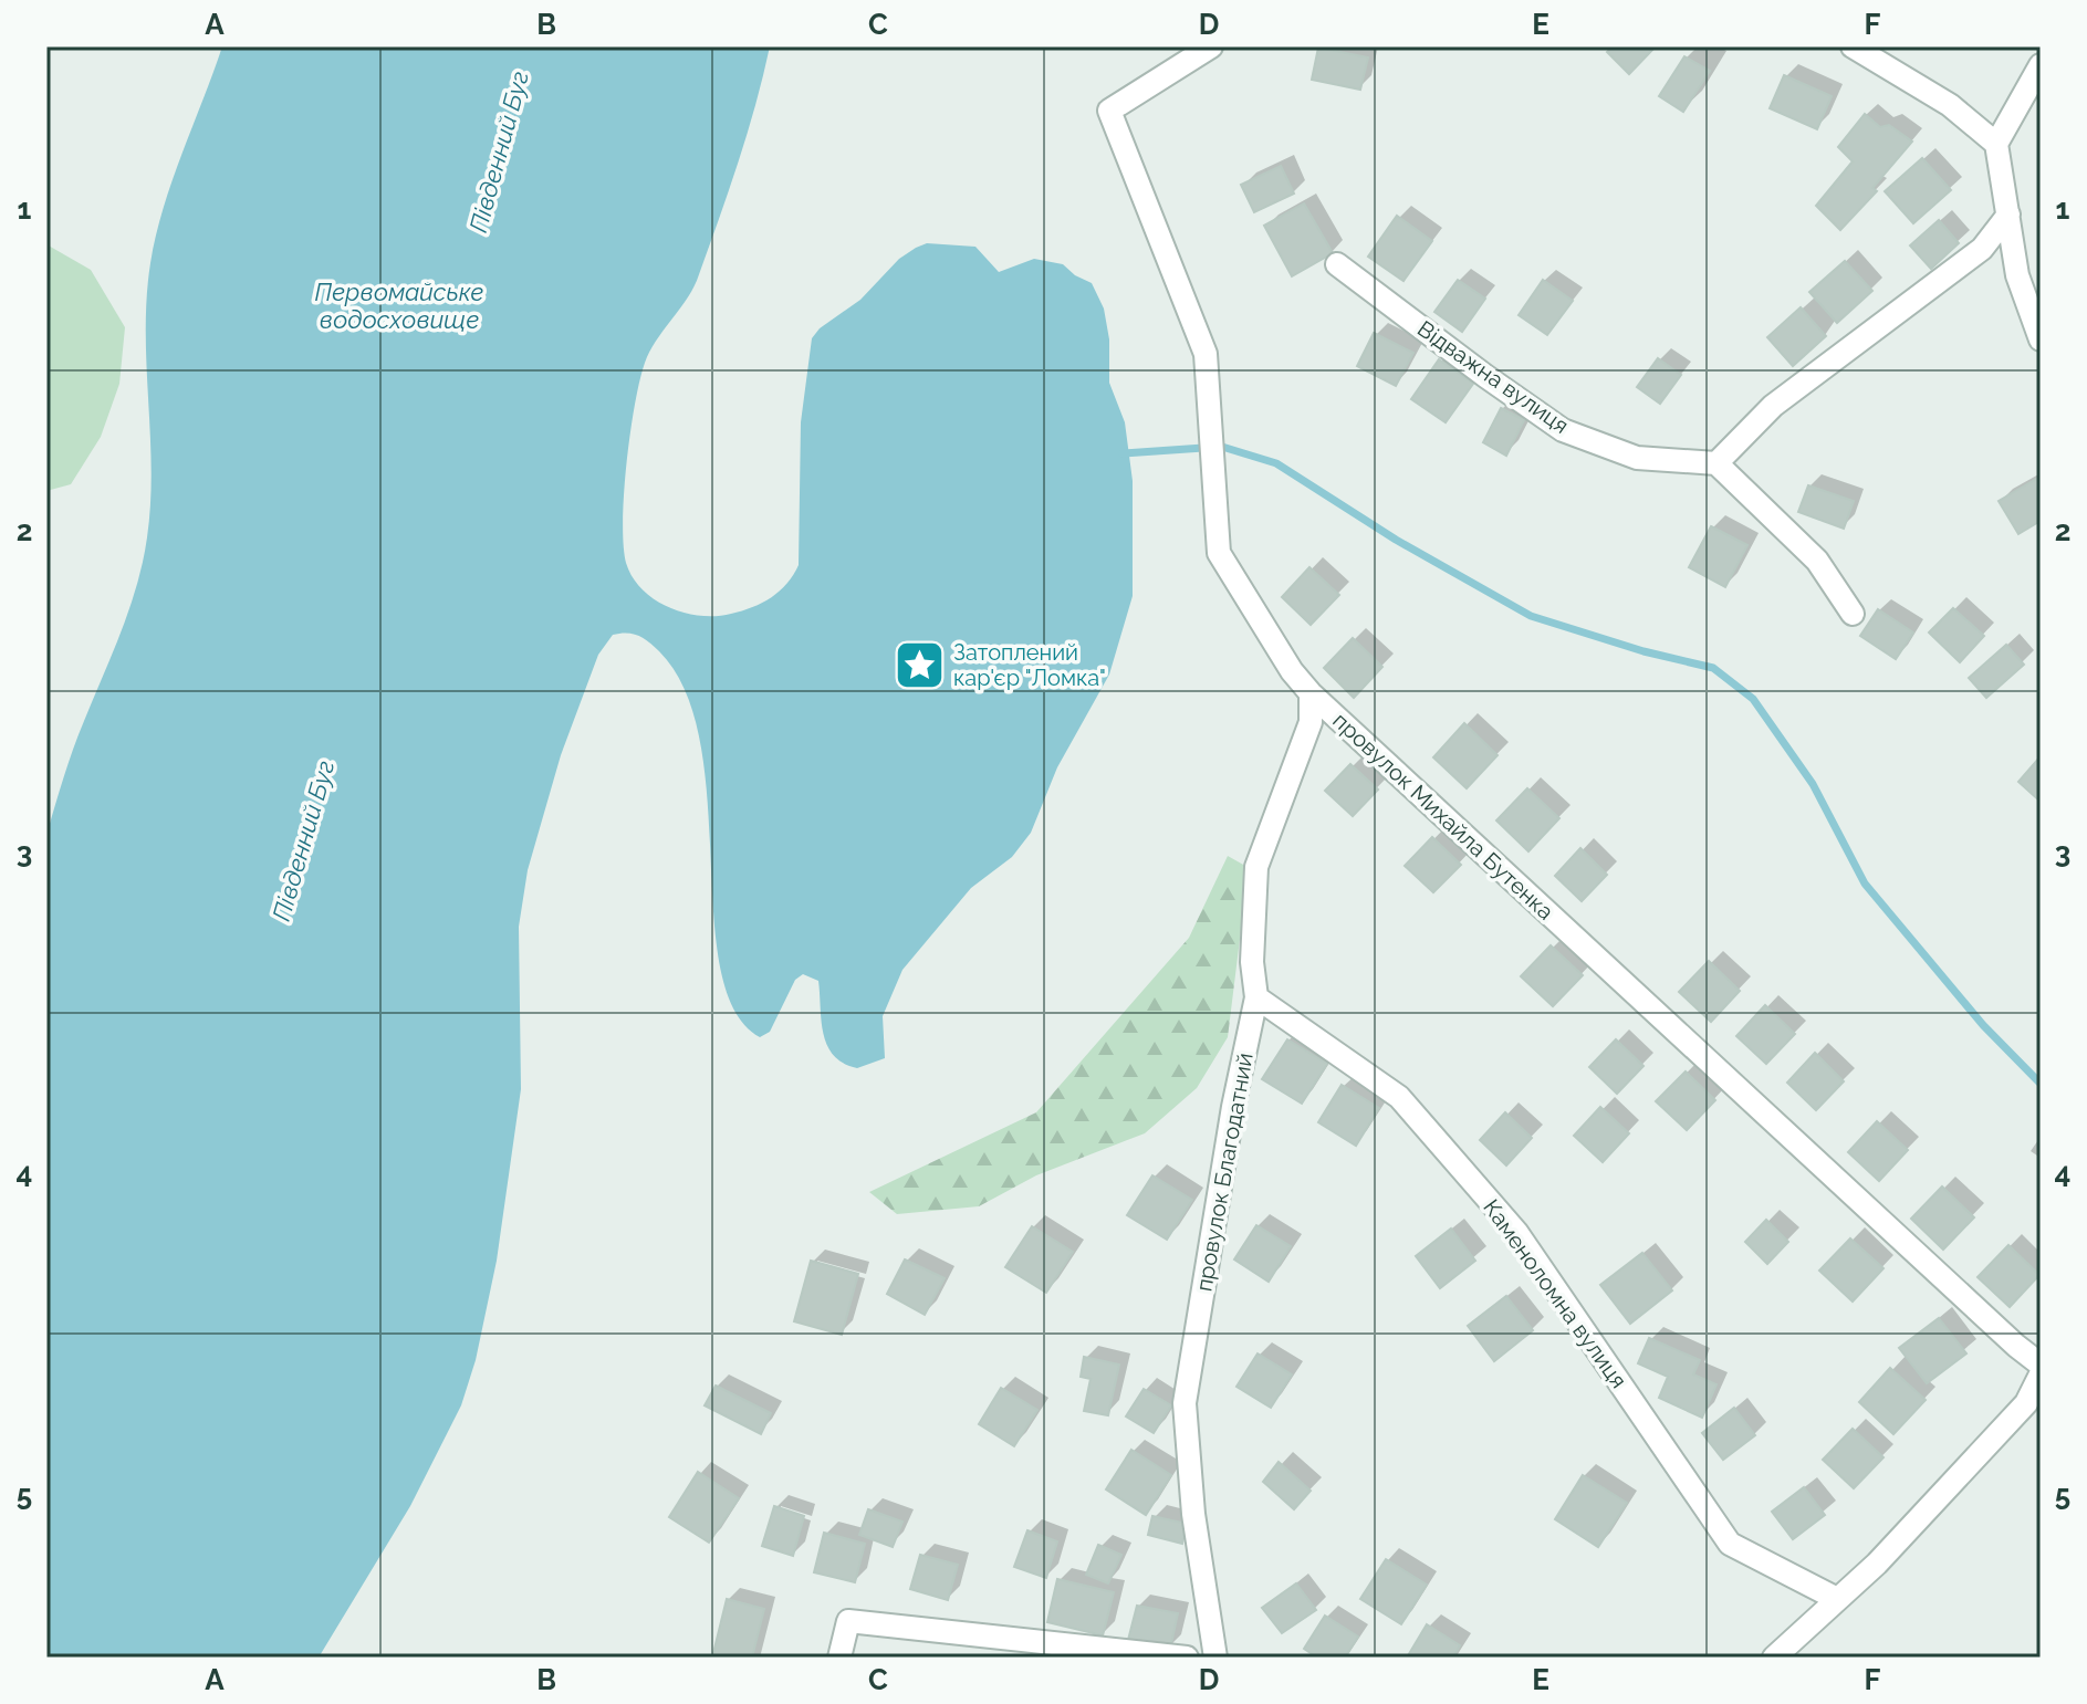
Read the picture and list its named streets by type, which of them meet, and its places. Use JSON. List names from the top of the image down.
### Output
{
  "streets": {
    "street": [
      "Відважна вулиця",
      "провулок Михайла Бутенка",
      "провулок Благодатний",
      "Каменоломна вулиця"
    ]
  },
  "crossings": [
    ["провулок Михайла Бутенка", "провулок Благодатний"],
    ["провулок Благодатний", "Каменоломна вулиця"]
  ],
  "water": ["Південний Буг", "Первомайське водосховище"],
  "places": {
    "place": ["Затоплений кар'єр \"Ломка\""]
  },
  "grid": {
    "columns": [
      "A",
      "B",
      "C",
      "D",
      "E",
      "F"
    ],
    "rows": [
      "1",
      "2",
      "3",
      "4",
      "5"
    ]
  }
}
